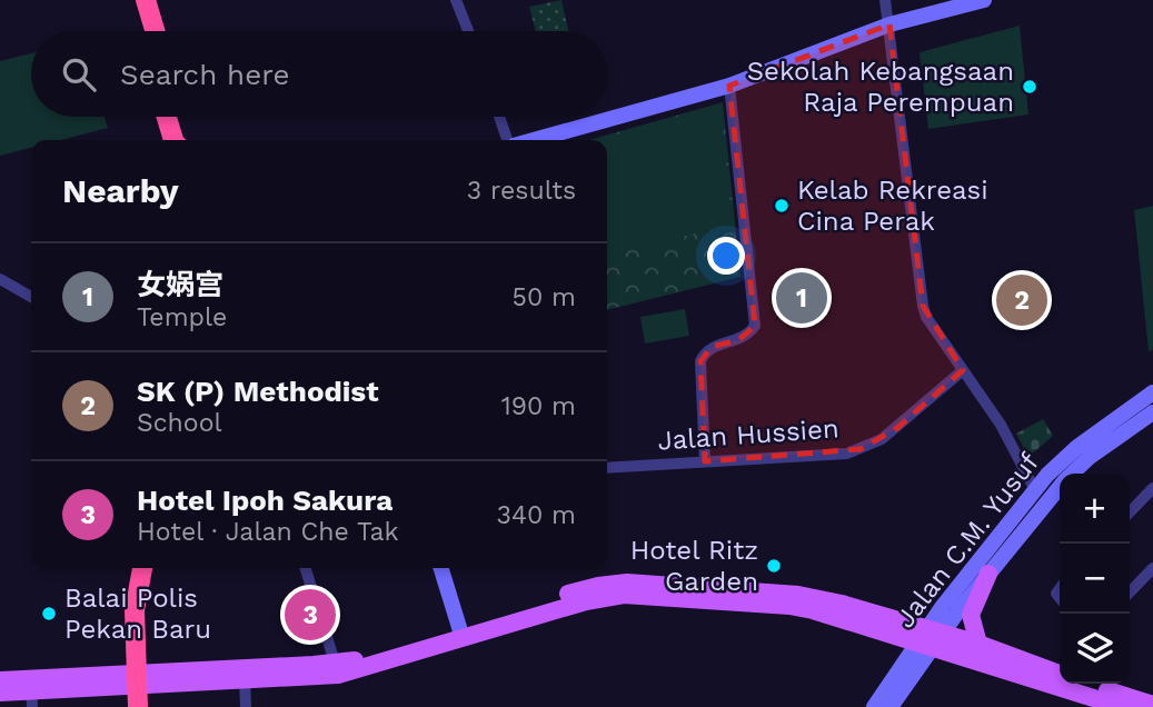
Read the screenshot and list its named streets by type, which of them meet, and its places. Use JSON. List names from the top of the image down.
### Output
{
  "streets": {
    "main road": ["Jalan C.M. Yusuf"],
    "street": ["Jalan Hussien"]
  },
  "places": [
    "Sekolah Kebangsaan Raja Perempuan",
    "Kelab Rekreasi Cina Perak",
    "Hotel Ritz Garden",
    "Balai Polis Pekan Baru"
  ],
  "page": {
    "search": "Search here",
    "heading": ["Nearby", "3 results"],
    "list": [
      {
        "mark": "1",
        "name": "女娲宫",
        "note": "Temple",
        "value": "50 m"
      },
      {
        "mark": "2",
        "name": "SK (P) Methodist",
        "note": "School",
        "value": "190 m"
      },
      {
        "mark": "3",
        "name": "Hotel Ipoh Sakura",
        "note": "Hotel · Jalan Che Tak",
        "value": "340 m"
      }
    ],
    "pins": ["1", "2", "3"],
    "map_buttons": ["+", "−"]
  }
}
